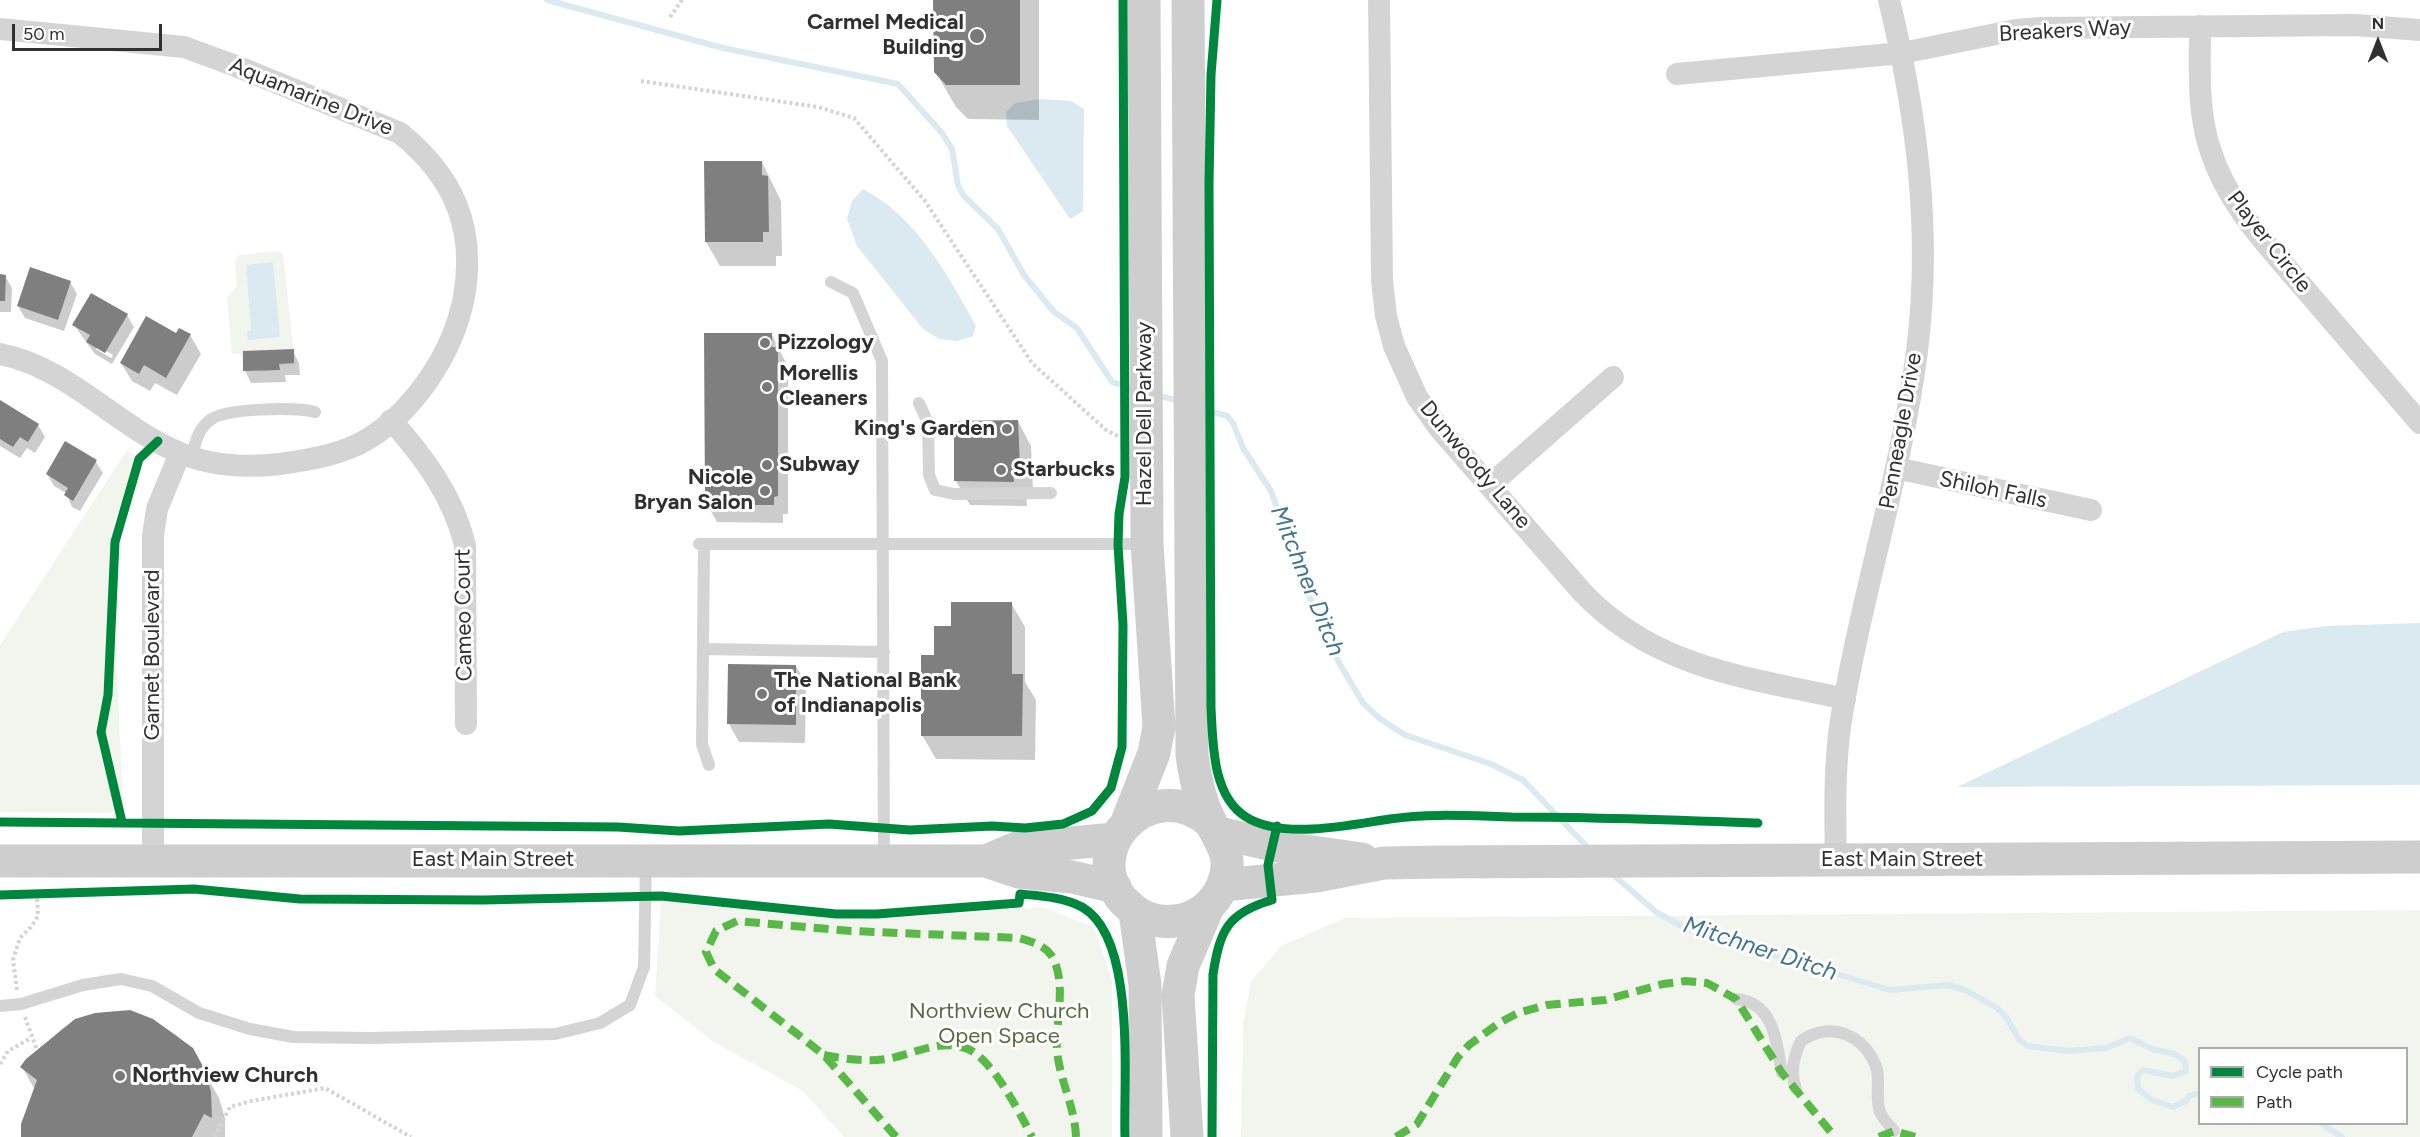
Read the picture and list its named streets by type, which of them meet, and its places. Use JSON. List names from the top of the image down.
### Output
{
  "streets": {
    "main road": ["Hazel Dell Parkway", "East Main Street"],
    "street": [
      "Breakers Way",
      "Aquamarine Drive",
      "Player Circle",
      "Penneagle Drive",
      "Dunwoody Lane",
      "Shiloh Falls",
      "Cameo Court",
      "Garnet Boulevard"
    ]
  },
  "crossings": [
    ["Breakers Way", "Player Circle"],
    ["Breakers Way", "Penneagle Drive"],
    ["Aquamarine Drive", "Cameo Court"],
    ["Aquamarine Drive", "Garnet Boulevard"],
    ["Hazel Dell Parkway", "East Main Street"],
    ["Penneagle Drive", "Dunwoody Lane"],
    ["Penneagle Drive", "Shiloh Falls"],
    ["Penneagle Drive", "East Main Street"],
    ["Garnet Boulevard", "East Main Street"]
  ],
  "water": ["Mitchner Ditch"],
  "parks": ["Northview Church Open Space"],
  "places": [
    "Carmel Medical Building",
    "Pizzology",
    "Morellis Cleaners",
    "King's Garden",
    "Subway",
    "Starbucks",
    "Nicole Bryan Salon",
    "The National Bank of Indianapolis",
    "Northview Church"
  ],
  "legend": ["Cycle path", "Path"],
  "scale_bar": "50 m",
  "north": "top"
}
